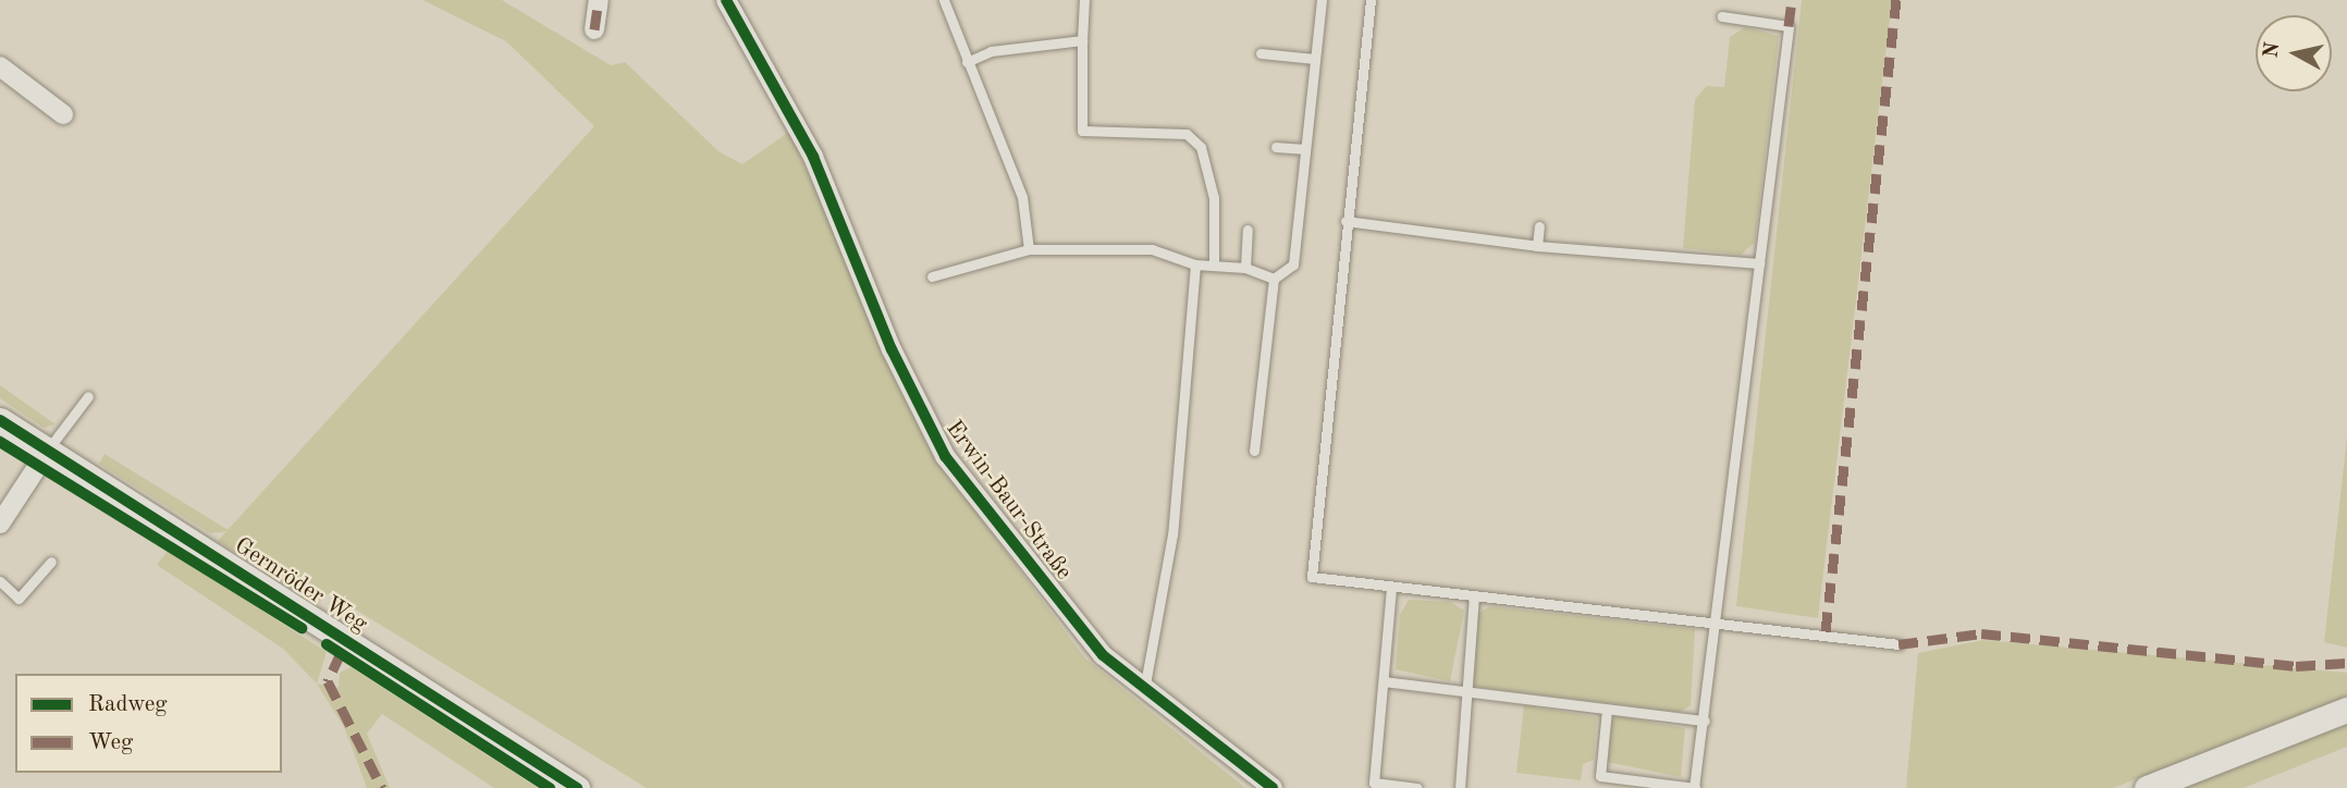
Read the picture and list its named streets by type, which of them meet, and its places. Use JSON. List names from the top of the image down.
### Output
{
  "streets": {
    "main road": ["Gernröder Weg"],
    "street": ["Erwin-Baur-Straße"]
  },
  "legend": ["Radweg", "Weg"],
  "north": "left"
}
